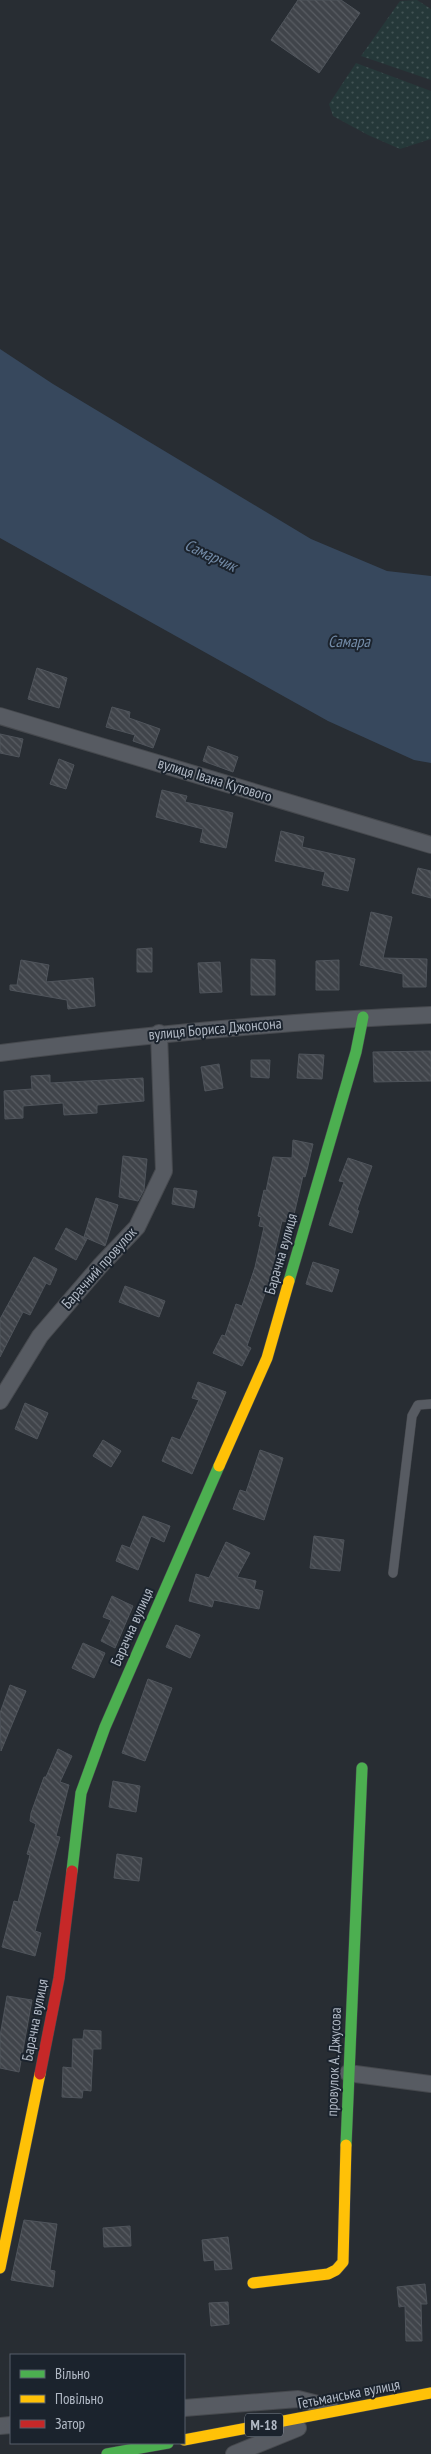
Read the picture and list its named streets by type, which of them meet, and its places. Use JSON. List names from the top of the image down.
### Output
{
  "streets": {
    "main road": [
      "Барачна вулиця",
      "провулок А. Джусова",
      "Гетьманська вулиця",
      "М-18"
    ],
    "street": ["вулиця Івана Кутового", "вулиця Бориса Джонсона", "Барачний провулок"]
  },
  "crossings": [
    ["вулиця Бориса Джонсона", "Барачна вулиця"],
    ["вулиця Бориса Джонсона", "Барачний провулок"]
  ],
  "water": ["Самарчик", "Самара"],
  "legend": ["Вільно", "Повільно", "Затор"]
}
